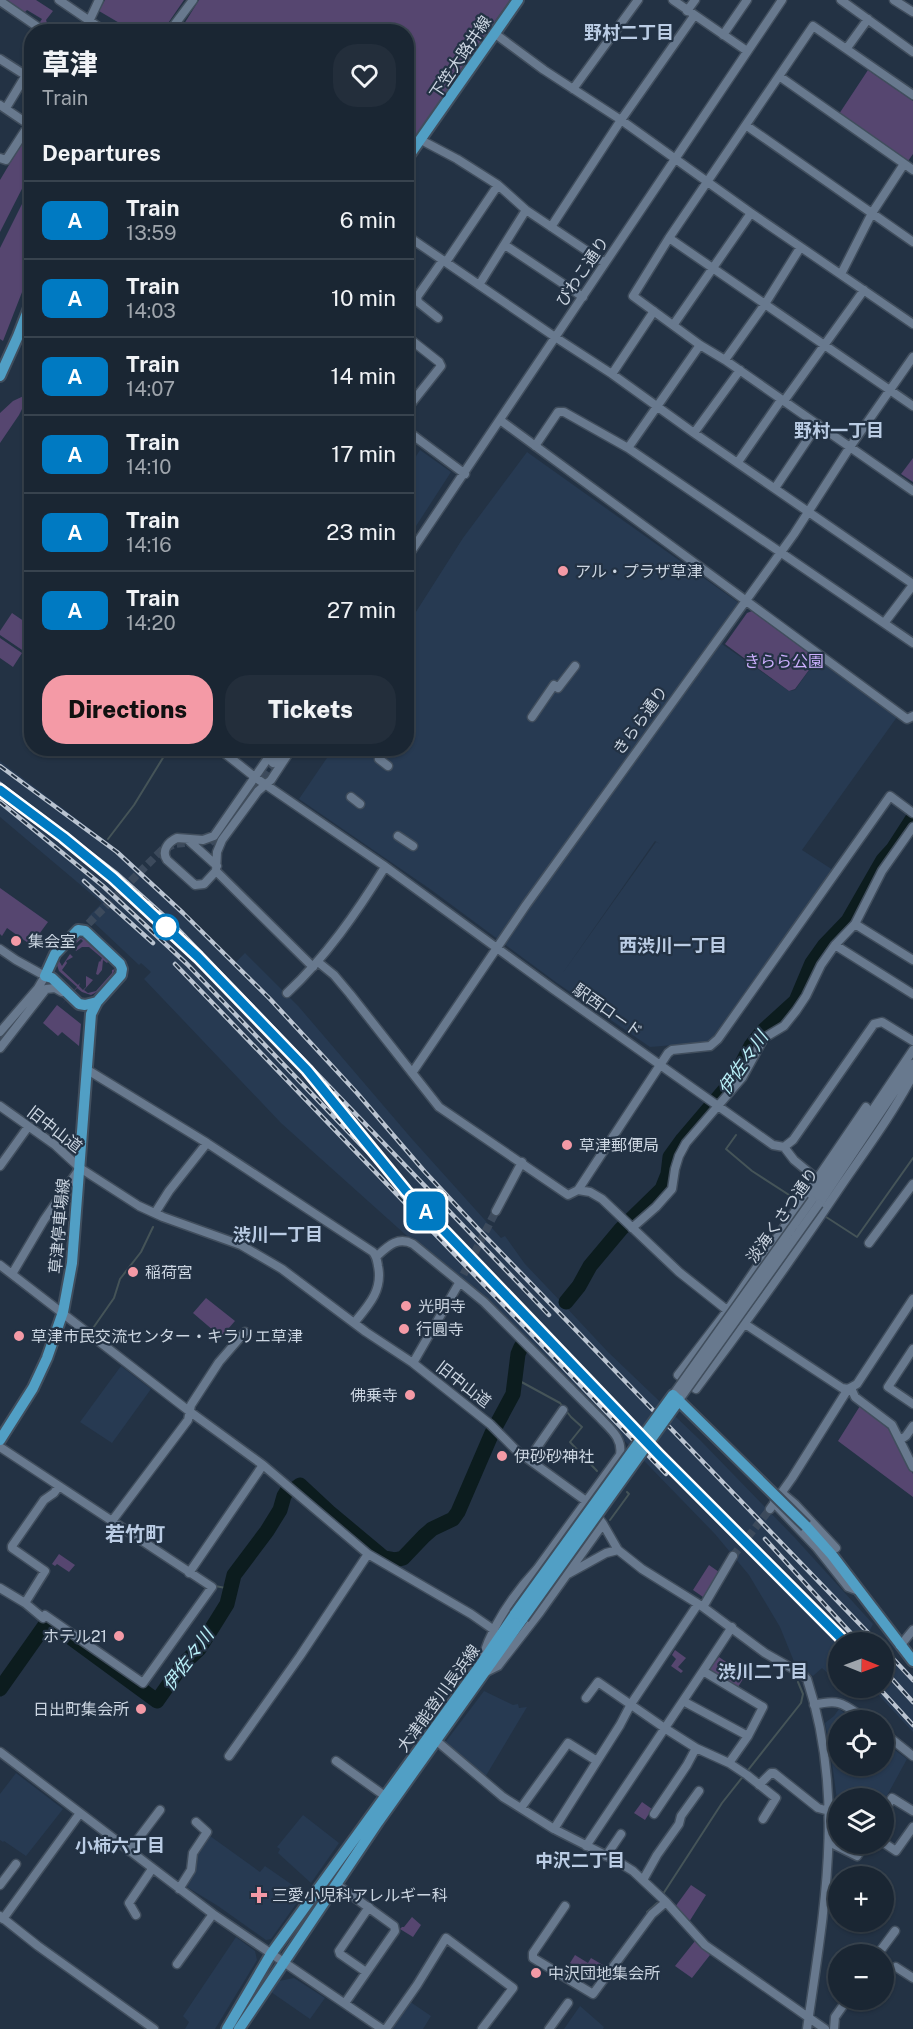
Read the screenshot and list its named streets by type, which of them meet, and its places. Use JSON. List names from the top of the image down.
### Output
{
  "streets": {
    "main road": ["下笠大路井線", "草津停車場線", "大津能登川長浜線"],
    "street": [
      "びわこ通り",
      "きらら通り",
      "駅西ロード",
      "旧中山道",
      "淡海くさつ通り"
    ]
  },
  "crossings": [
    ["きらら通り", "駅西ロード"],
    ["旧中山道", "草津停車場線"],
    ["淡海くさつ通り", "大津能登川長浜線"]
  ],
  "districts": [
    "野村二丁目",
    "野村一丁目",
    "西渋川一丁目",
    "渋川一丁目",
    "若竹町",
    "渋川二丁目",
    "小柿六丁目",
    "中沢二丁目"
  ],
  "water": ["伊佐々川"],
  "parks": ["きらら公園"],
  "places": {
    "other": [
      "アル・プラザ草津",
      "集会室",
      "草津郵便局",
      "稲荷宮",
      "光明寺",
      "行圓寺",
      "草津市民交流センター・キラリエ草津",
      "佛乗寺",
      "伊砂砂神社",
      "ホテル21",
      "日出町集会所",
      "中沢団地集会所"
    ],
    "health": ["三愛小児科アレルギー科"]
  },
  "north": "right",
  "page": {
    "on_map": "A",
    "heading": [
      ["草津", "Train"],
      "Departures"
    ],
    "list": [
      {
        "mark": "A",
        "name": "Train",
        "note": "13:59",
        "value": "6 min"
      },
      {
        "mark": "A",
        "name": "Train",
        "note": "14:03",
        "value": "10 min"
      },
      {
        "mark": "A",
        "name": "Train",
        "note": "14:07",
        "value": "14 min"
      },
      {
        "mark": "A",
        "name": "Train",
        "note": "14:10",
        "value": "17 min"
      },
      {
        "mark": "A",
        "name": "Train",
        "note": "14:16",
        "value": "23 min"
      },
      {
        "mark": "A",
        "name": "Train",
        "note": "14:20",
        "value": "27 min"
      }
    ],
    "buttons": ["Directions", "Tickets"],
    "map_buttons": ["+", "−"]
  }
}
